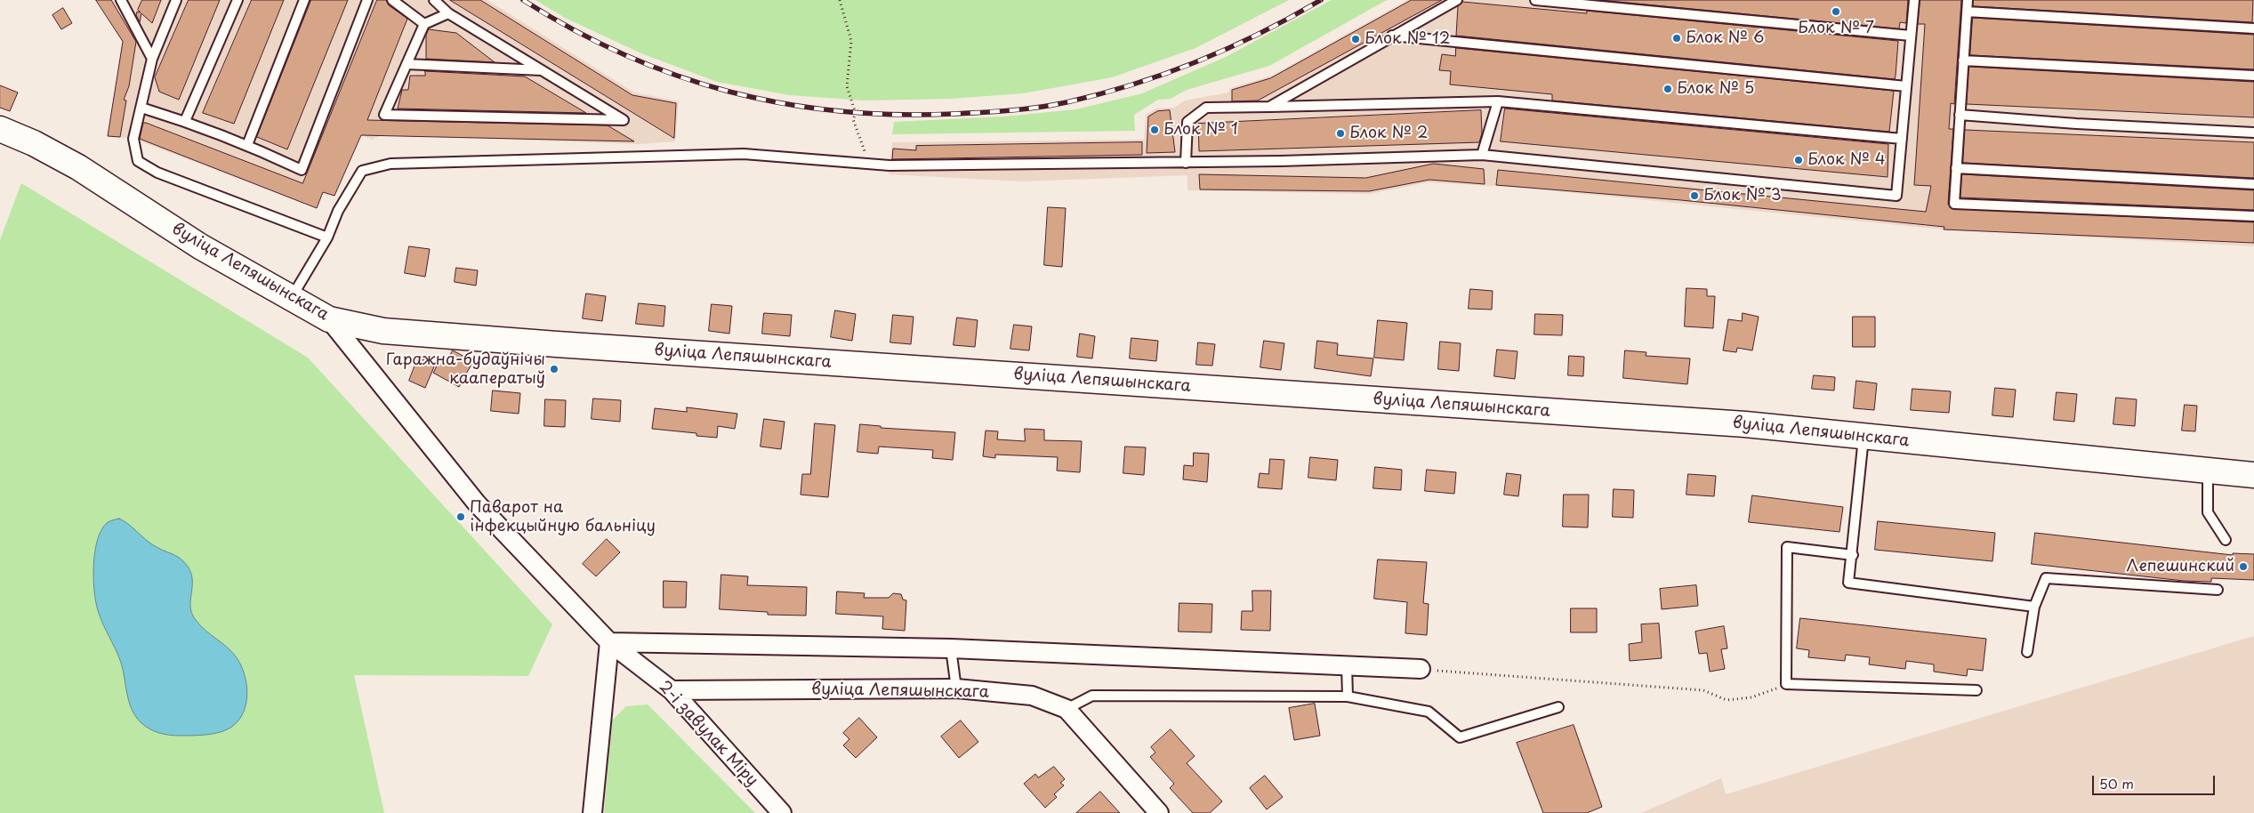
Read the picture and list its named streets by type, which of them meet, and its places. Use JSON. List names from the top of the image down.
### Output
{
  "streets": {
    "street": ["вуліца Лепяшынскага", "2-і завулак Міру"]
  },
  "crossings": [
    ["вуліца Лепяшынскага", "2-і завулак Міру"]
  ],
  "places": [
    "Блок № 7",
    "Блок № 6",
    "Блок № 12",
    "Блок № 5",
    "Блок № 1",
    "Блок № 2",
    "Блок № 4",
    "Блок № 3",
    "Гаражна-будаўнічы кааператыў",
    "Паварот на інфекцыйную бальніцу",
    "Лепешинский"
  ],
  "scale_bar": "50 m"
}
